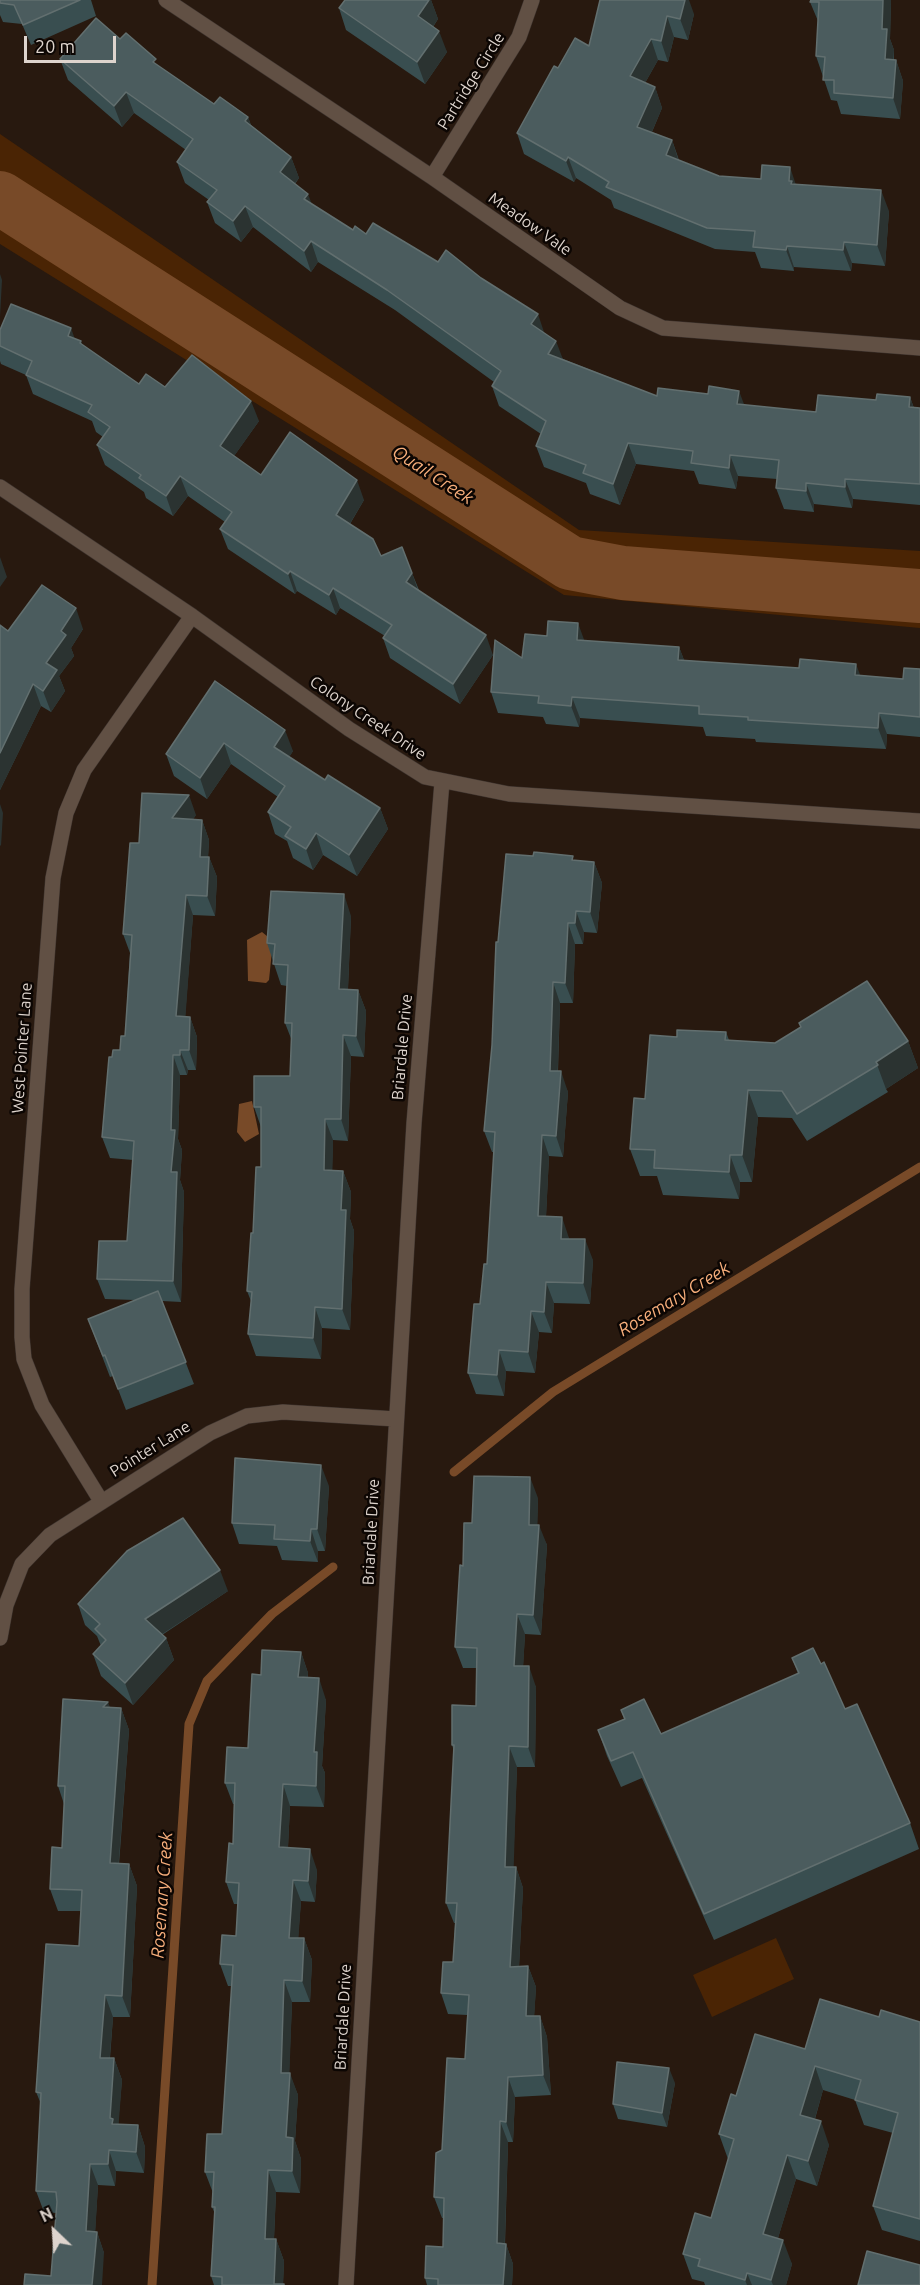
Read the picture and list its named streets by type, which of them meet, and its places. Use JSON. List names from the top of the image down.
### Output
{
  "streets": {
    "street": [
      "Partridge Circle",
      "Meadow Vale",
      "Colony Creek Drive",
      "Briardale Drive",
      "West Pointer Lane",
      "Pointer Lane"
    ]
  },
  "crossings": [
    ["Partridge Circle", "Meadow Vale"],
    ["Colony Creek Drive", "Briardale Drive"],
    ["Colony Creek Drive", "West Pointer Lane"],
    ["Briardale Drive", "Pointer Lane"],
    ["West Pointer Lane", "Pointer Lane"]
  ],
  "water": ["Quail Creek", "Rosemary Creek"],
  "scale_bar": "20 m",
  "north": "top left"
}
